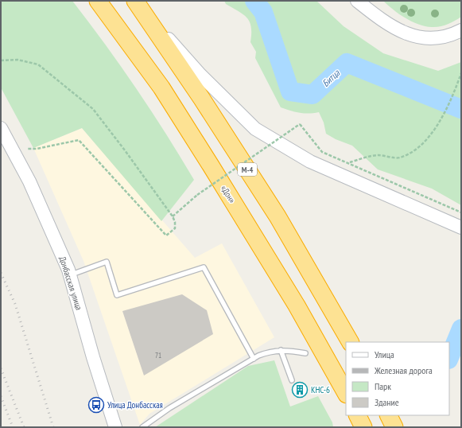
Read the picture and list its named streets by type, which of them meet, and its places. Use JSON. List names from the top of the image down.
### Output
{
  "streets": {
    "highway": ["М-4", "«Дон»"],
    "street": ["Донбасская улица"]
  },
  "water": ["Битца"],
  "places": {
    "building": ["КНС-6"],
    "bus stop": ["Улица Донбасская"]
  },
  "house_numbers": ["71"],
  "legend": [
    "Улица",
    "Железная дорога",
    "Парк",
    "Здание"
  ]
}
